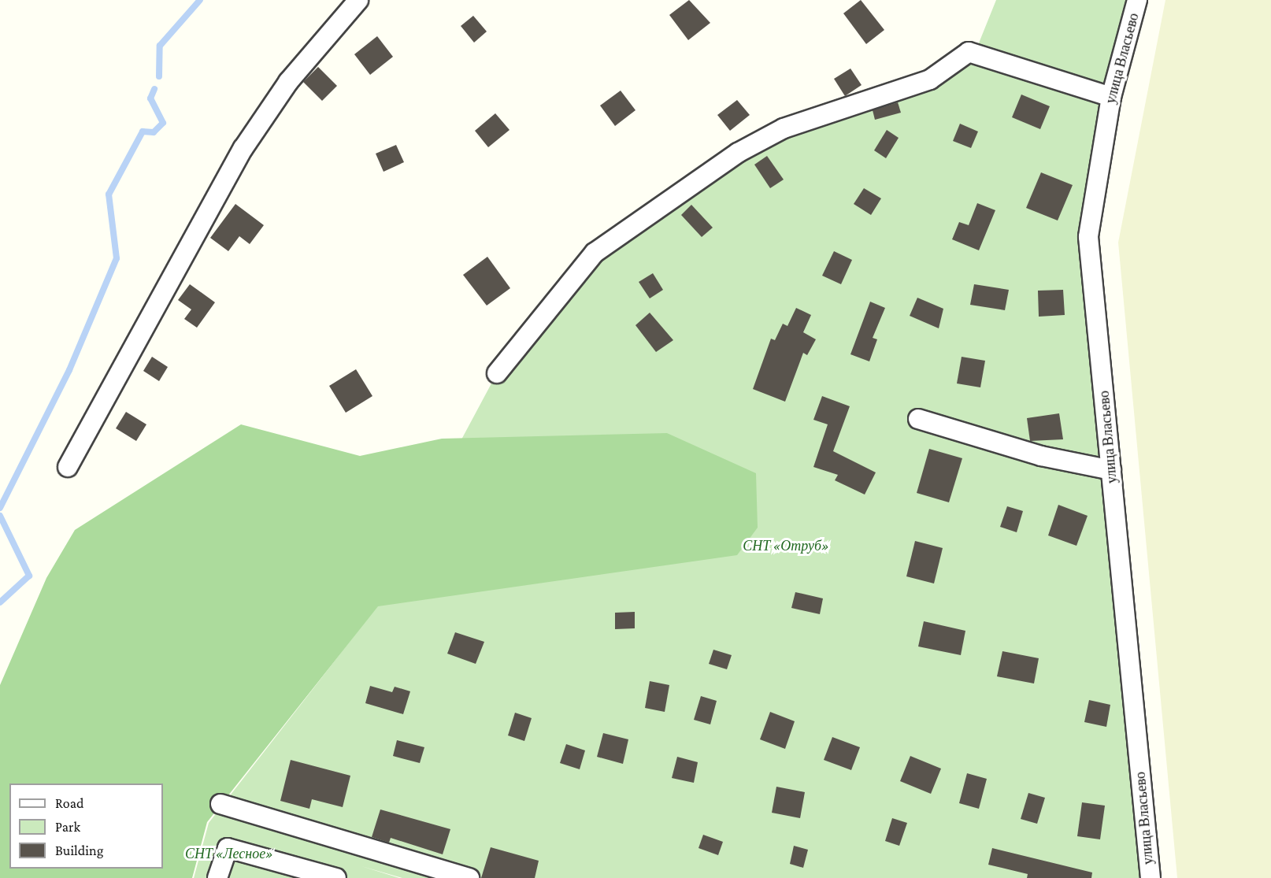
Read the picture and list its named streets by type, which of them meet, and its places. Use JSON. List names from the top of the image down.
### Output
{
  "streets": {
    "street": ["улица Власьево"]
  },
  "parks": ["СНТ «Отруб»", "СНТ «Лесное»"],
  "legend": ["Road", "Park", "Building"]
}
